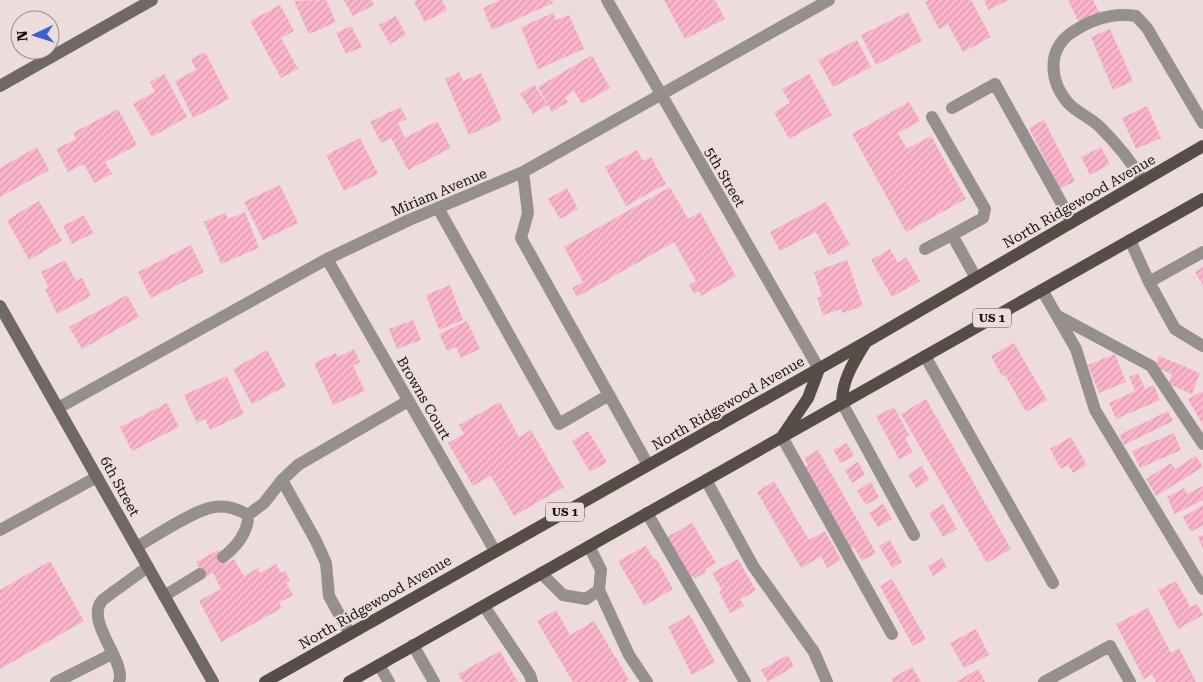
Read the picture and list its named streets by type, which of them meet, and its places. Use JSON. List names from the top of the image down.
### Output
{
  "streets": {
    "main road": ["North Ridgewood Avenue", "US 1"],
    "street": [
      "5th Street",
      "Miriam Avenue",
      "Browns Court",
      "6th Street"
    ]
  },
  "crossings": [
    ["5th Street", "Miriam Avenue"],
    ["5th Street", "North Ridgewood Avenue"],
    ["Miriam Avenue", "Browns Court"],
    ["Miriam Avenue", "6th Street"],
    ["North Ridgewood Avenue", "Browns Court"]
  ],
  "north": "left"
}
